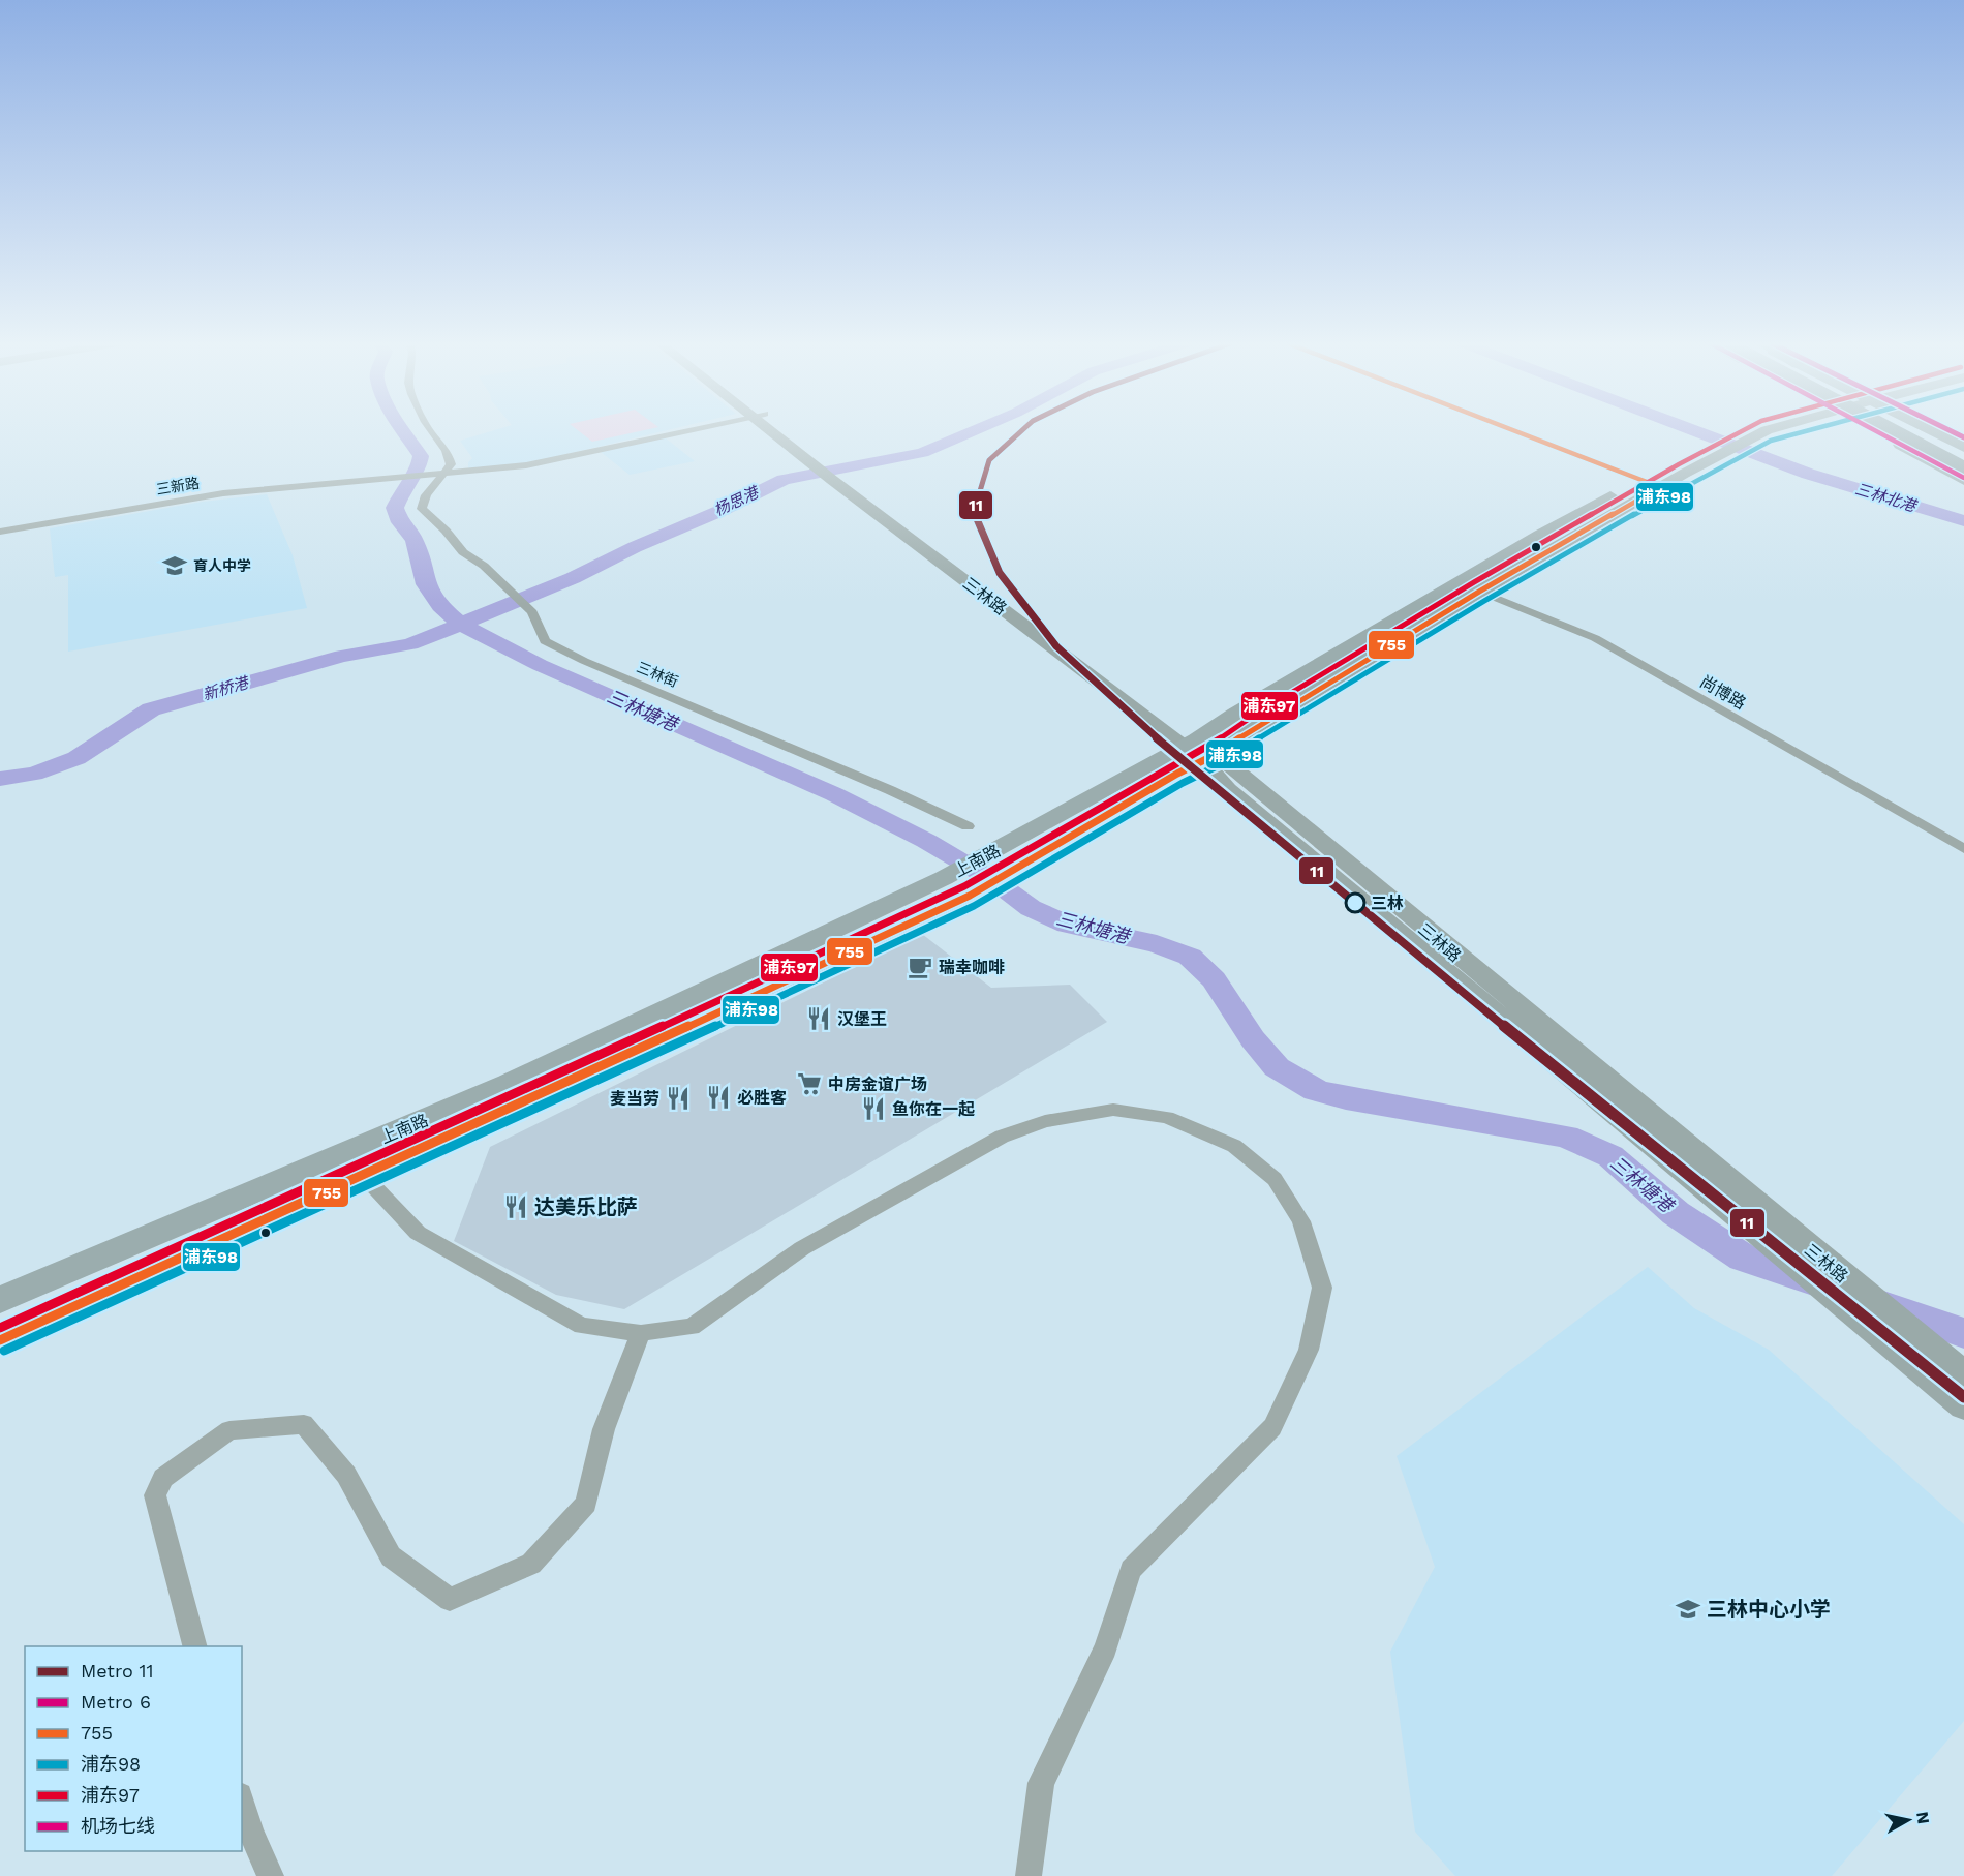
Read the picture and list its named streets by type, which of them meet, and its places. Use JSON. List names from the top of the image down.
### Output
{
  "streets": {
    "main road": ["三林路", "上南路"],
    "street": ["三新路", "三林街", "尚博路"]
  },
  "crossings": [
    ["三新路", "三林街"],
    ["三林路", "上南路"],
    ["尚博路", "上南路"]
  ],
  "water": [
    "三林北港",
    "杨思港",
    "新桥港",
    "三林塘港"
  ],
  "places": {
    "school or university": ["育人中学", "三林中心小学"],
    "other": ["三林"],
    "cafe": ["瑞幸咖啡"],
    "restaurant": [
      "汉堡王",
      "必胜客",
      "麦当劳",
      "鱼你在一起",
      "达美乐比萨"
    ],
    "supermarket": ["中房金谊广场"]
  },
  "lines": [
    "metro line 11",
    "metro line 6",
    "transit line 755",
    "transit line 浦东98",
    "transit line 浦东97",
    "transit line 机场七线"
  ],
  "legend": [
    "Metro 11",
    "Metro 6",
    "755",
    "浦东98",
    "浦东97",
    "机场七线"
  ],
  "north": "right"
}
